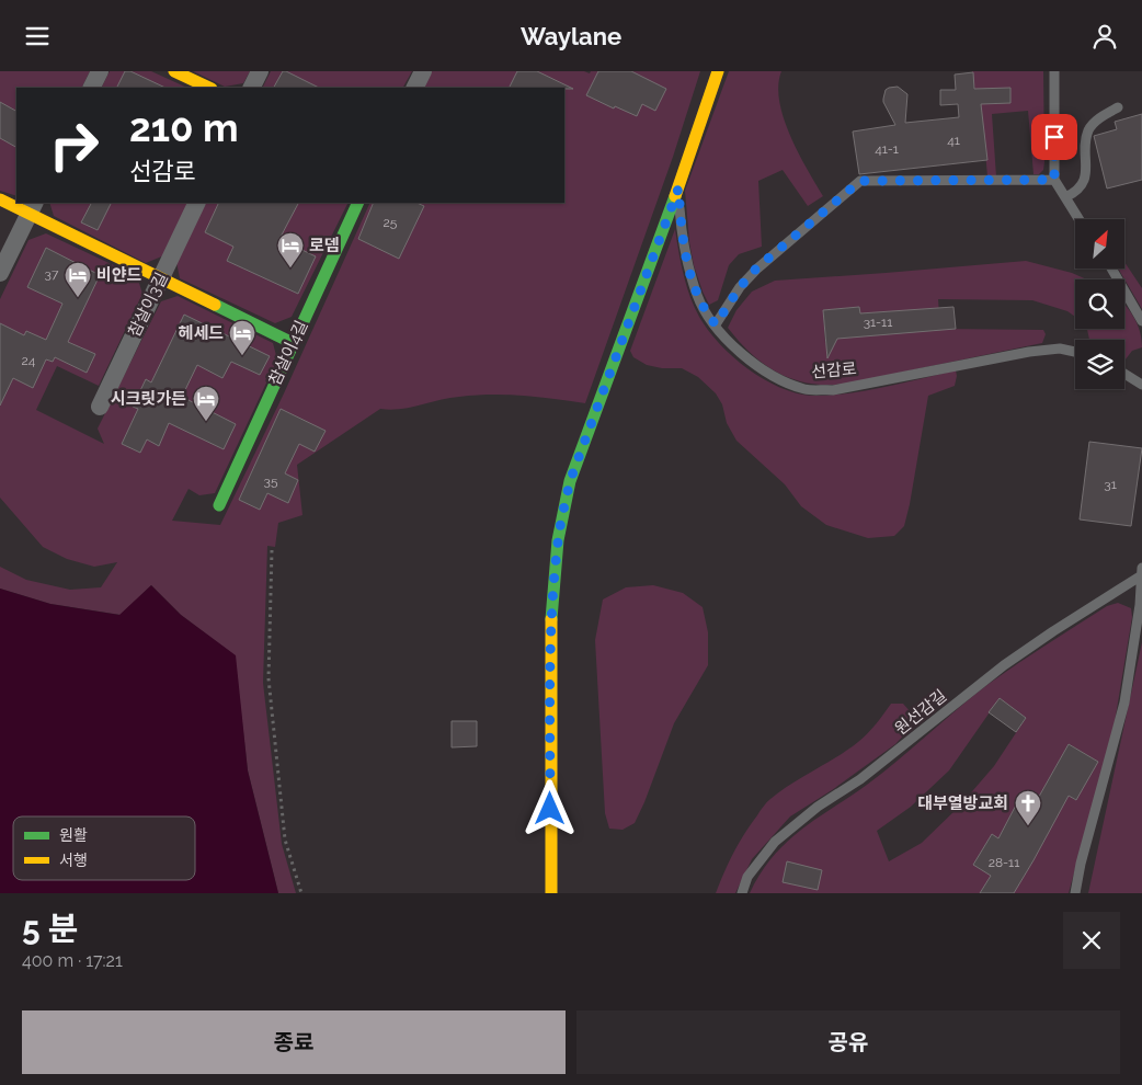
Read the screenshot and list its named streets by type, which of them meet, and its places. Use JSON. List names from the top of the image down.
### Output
{
  "streets": {
    "street": ["참살이3길", "참살이4길", "선감로"],
    "lane": ["원선감길"]
  },
  "places": {
    "hotel": [
      "로뎀",
      "비얀드",
      "헤세드",
      "시크릿가든"
    ],
    "church": ["대부열방교회"]
  },
  "house_numbers": [
    "41",
    "41-1",
    "25",
    "37",
    "31-11",
    "24",
    "35",
    "31",
    "28-11"
  ],
  "legend": ["원활", "서행"],
  "north": "top right",
  "page": {
    "header": "Waylane",
    "turn": ["210 m", "선감로"],
    "heading": ["5 분", "400 m · 17:21"],
    "buttons": ["종료", "공유"]
  }
}
